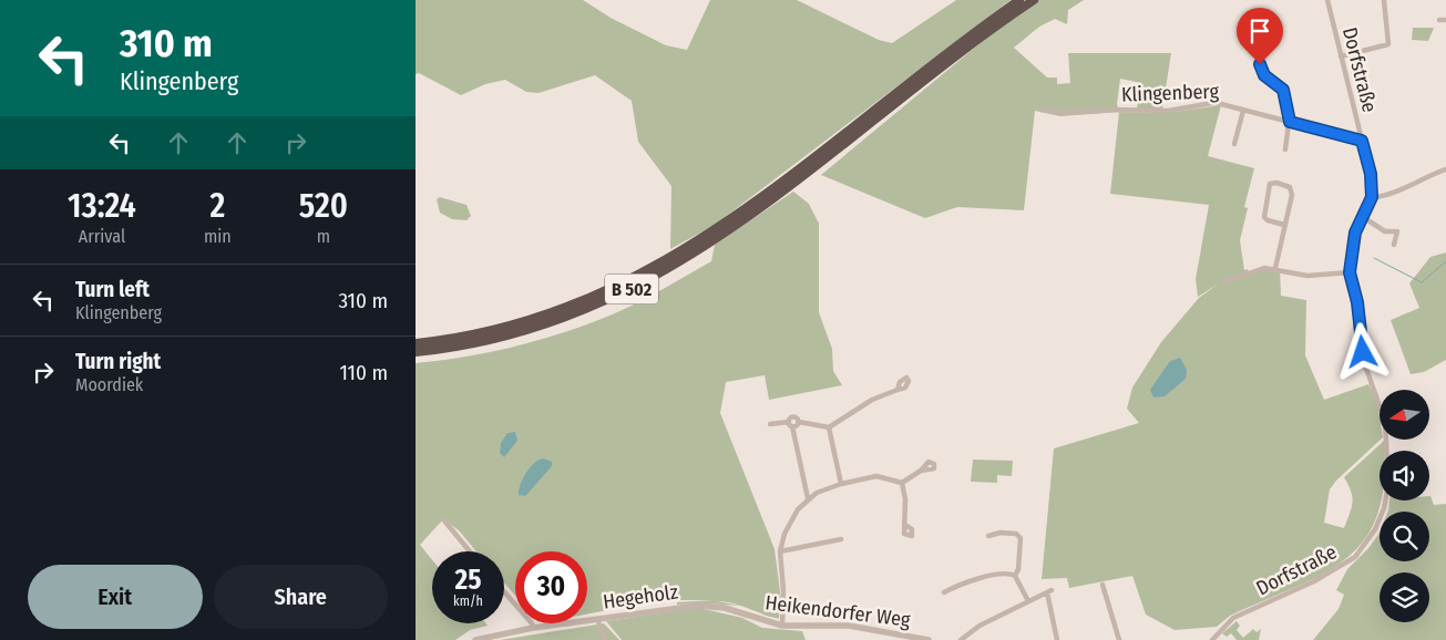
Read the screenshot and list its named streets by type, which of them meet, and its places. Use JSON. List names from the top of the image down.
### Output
{
  "streets": {
    "highway": ["B 502"],
    "street": [
      "Dorfstraße",
      "Klingenberg",
      "Hegeholz",
      "Heikendorfer Weg"
    ]
  },
  "crossings": [
    ["Dorfstraße", "Klingenberg"],
    ["Hegeholz", "Heikendorfer Weg"]
  ],
  "north": "left",
  "page": {
    "turn": ["310 m", "Klingenberg"],
    "eta": [
      "13:24",
      "Arrival",
      "2",
      "min",
      "520",
      "m"
    ],
    "list": [
      {
        "name": "Turn left",
        "note": "Klingenberg",
        "value": "310 m"
      },
      {
        "name": "Turn right",
        "note": "Moordiek",
        "value": "110 m"
      }
    ],
    "speed": "25 km/h",
    "limit": "30",
    "buttons": ["Exit", "Share"]
  }
}
